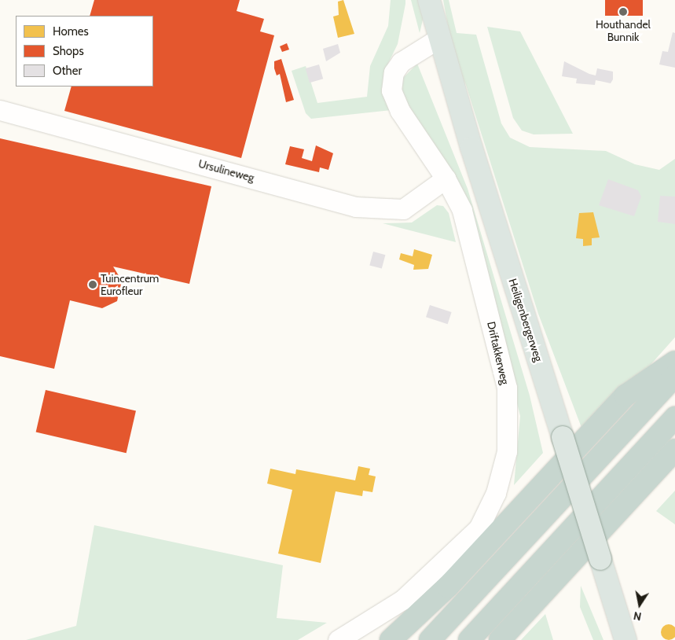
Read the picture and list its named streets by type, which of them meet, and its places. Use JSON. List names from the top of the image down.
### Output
{
  "streets": {
    "main road": ["Heiligenbergerweg"],
    "street": ["Ursulineweg", "Driftakkerweg"]
  },
  "crossings": [
    ["Ursulineweg", "Driftakkerweg"],
    ["Heiligenbergerweg", "Driftakkerweg"]
  ],
  "places": ["Houthandel Bunnik", "Tuincentrum Eurofleur"],
  "legend": ["Homes", "Shops", "Other"],
  "north": "bottom"
}
